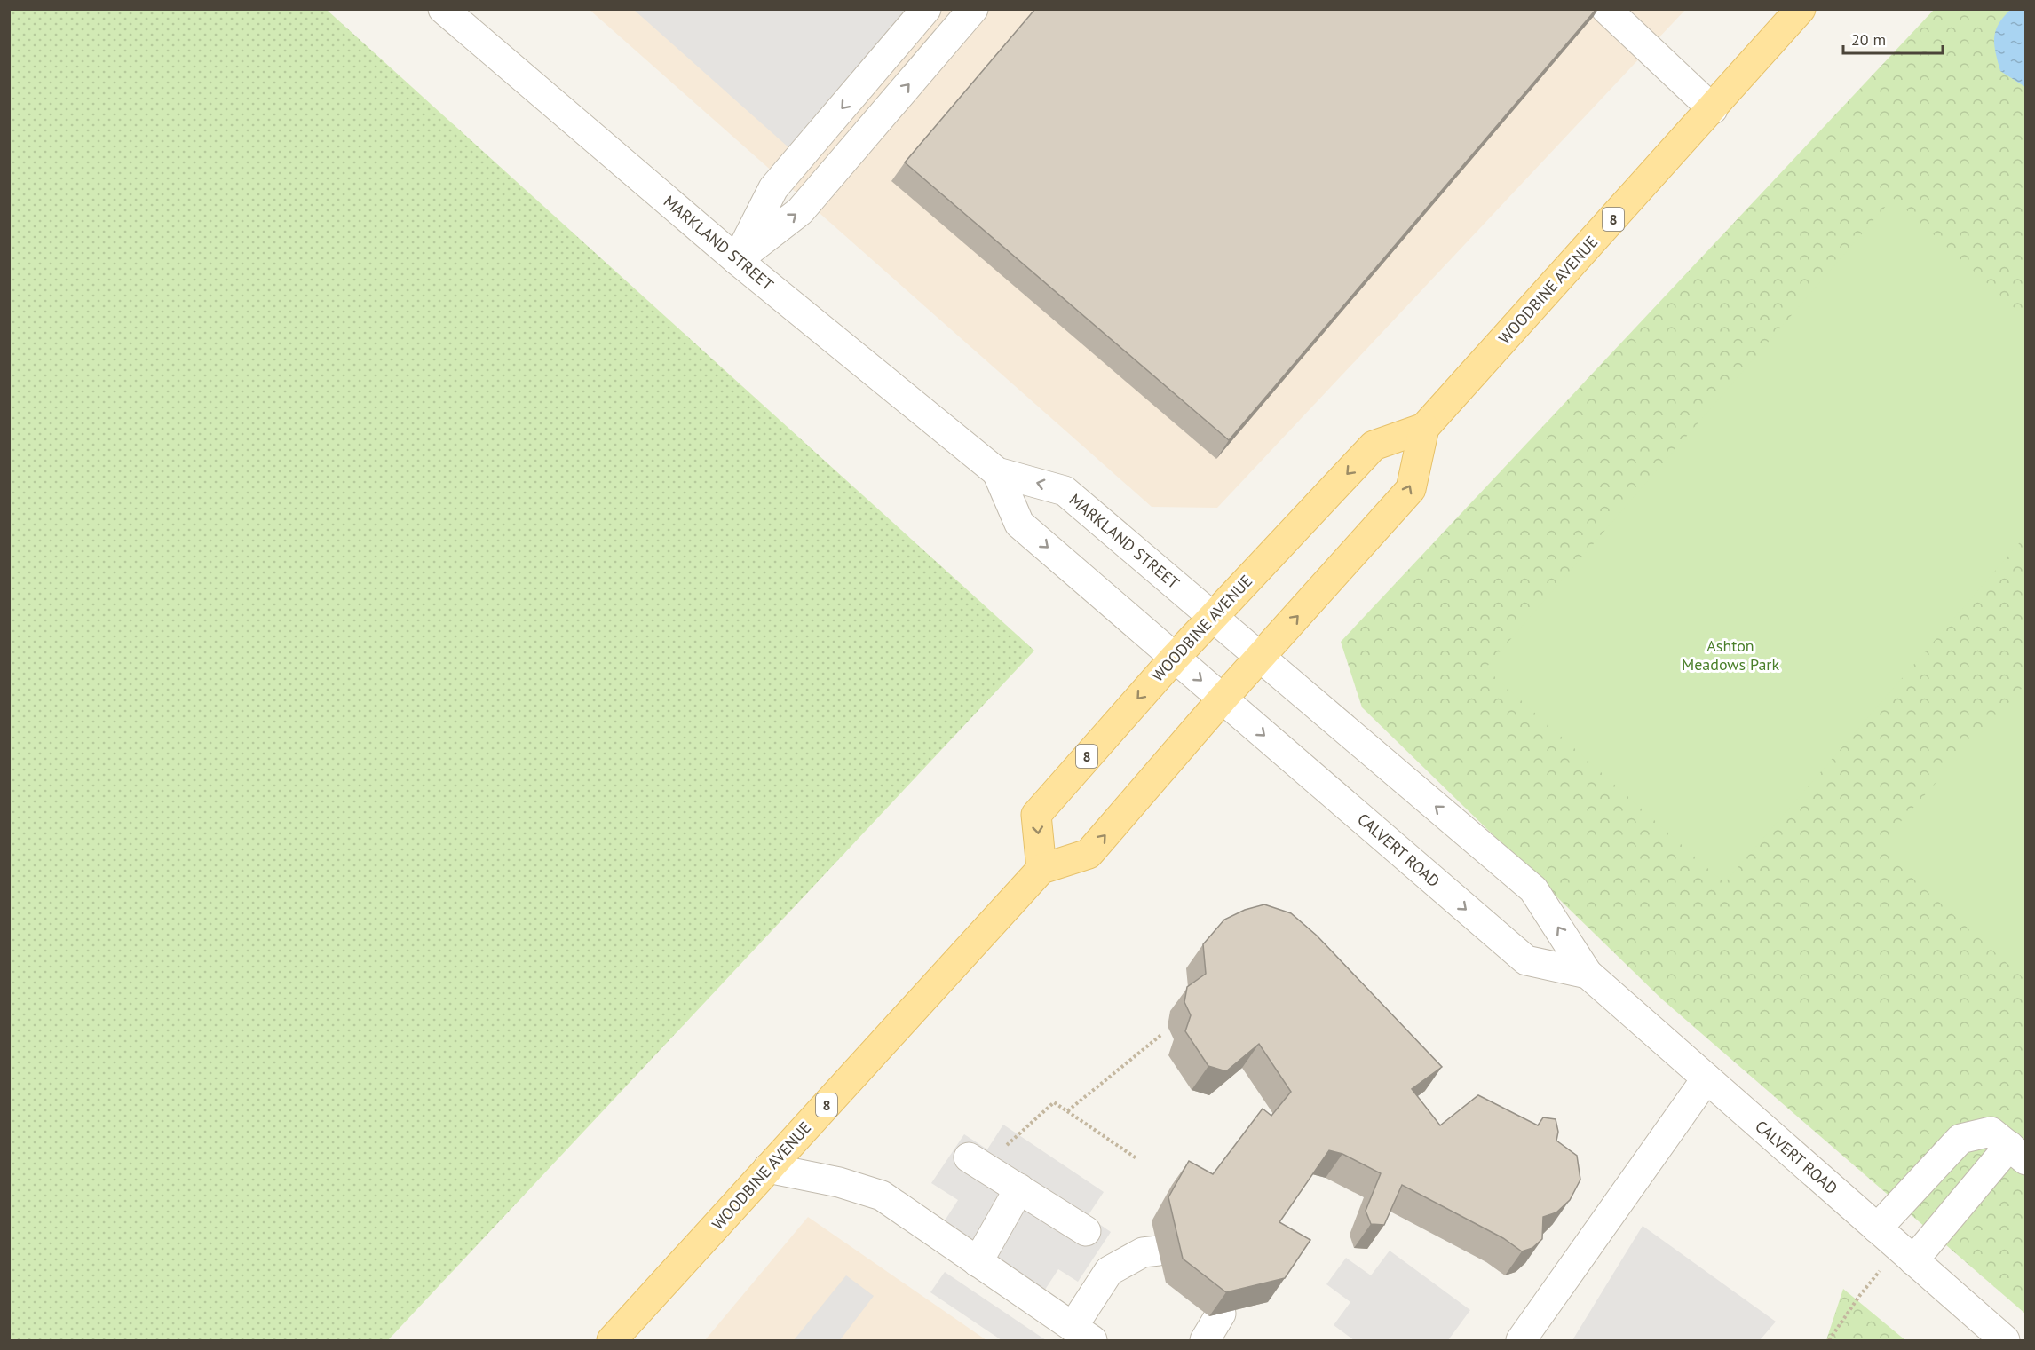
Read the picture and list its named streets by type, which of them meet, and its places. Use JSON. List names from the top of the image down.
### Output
{
  "streets": {
    "main road": ["8", "WOODBINE AVENUE"],
    "street": ["MARKLAND STREET", "CALVERT ROAD"]
  },
  "crossings": [
    ["MARKLAND STREET", "WOODBINE AVENUE"],
    ["MARKLAND STREET", "CALVERT ROAD"],
    ["WOODBINE AVENUE", "CALVERT ROAD"]
  ],
  "parks": ["Ashton Meadows Park"],
  "scale_bar": "20 m"
}
